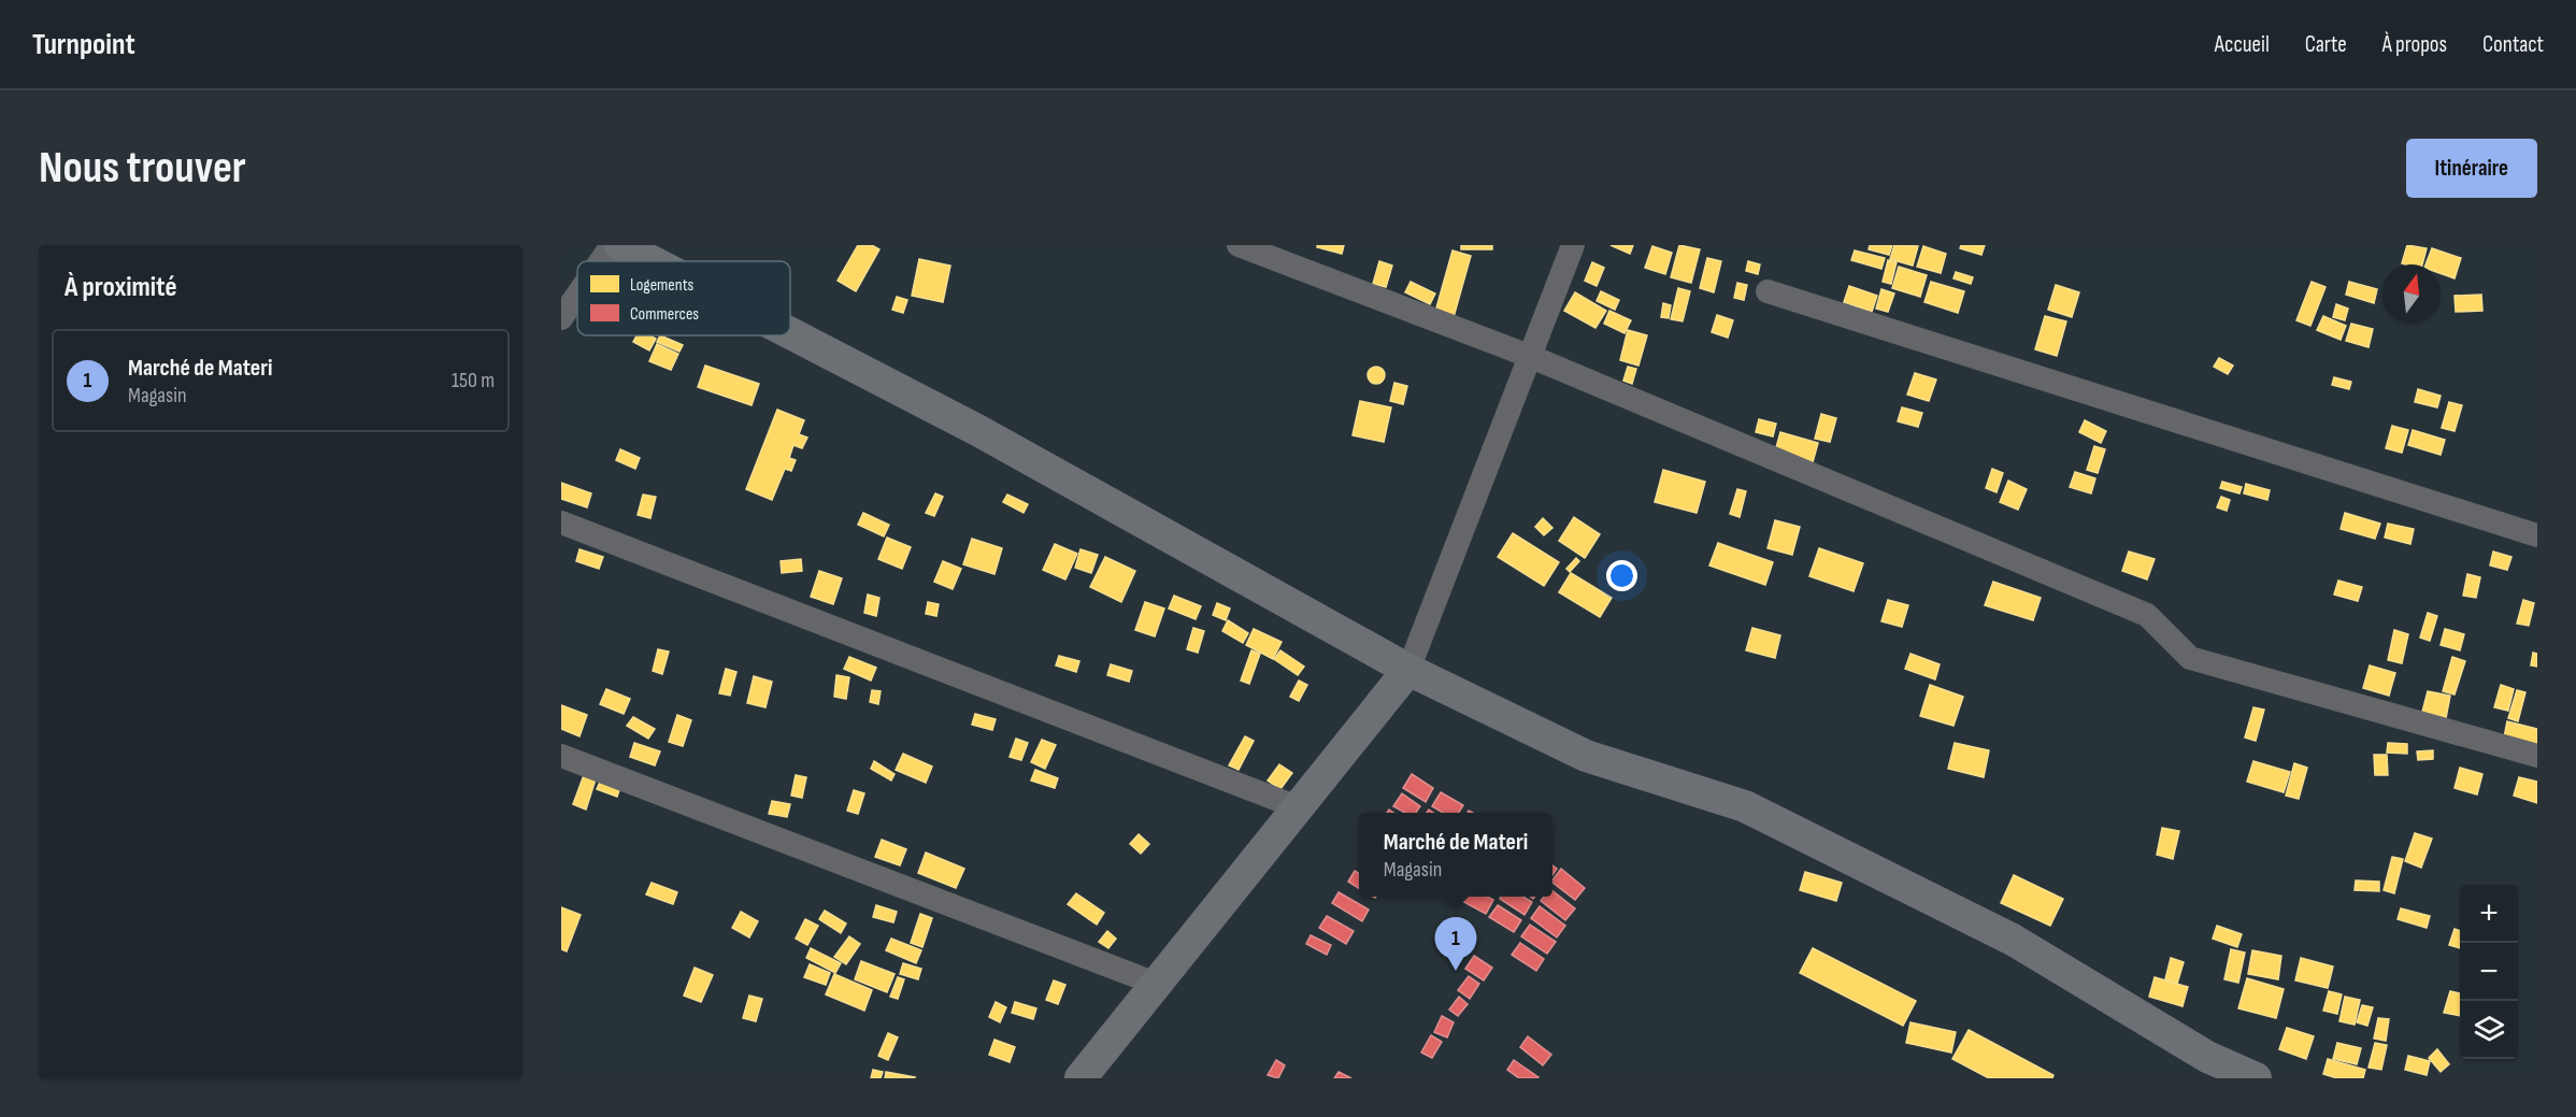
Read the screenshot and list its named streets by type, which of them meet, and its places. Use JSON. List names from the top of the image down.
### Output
{
  "legend": ["Logements", "Commerces"],
  "north": "top",
  "page": {
    "header": "Turnpoint",
    "nav": [
      "Accueil",
      "Carte",
      "À propos",
      "Contact"
    ],
    "buttons": "Itinéraire",
    "title": "Nous trouver",
    "heading": "À proximité",
    "list": [
      {
        "mark": "1",
        "name": "Marché de Materi",
        "note": "Magasin",
        "value": "150 m"
      }
    ],
    "popup": ["Marché de Materi", "Magasin"],
    "map_buttons": ["+", "−"],
    "pins": "1"
  }
}
